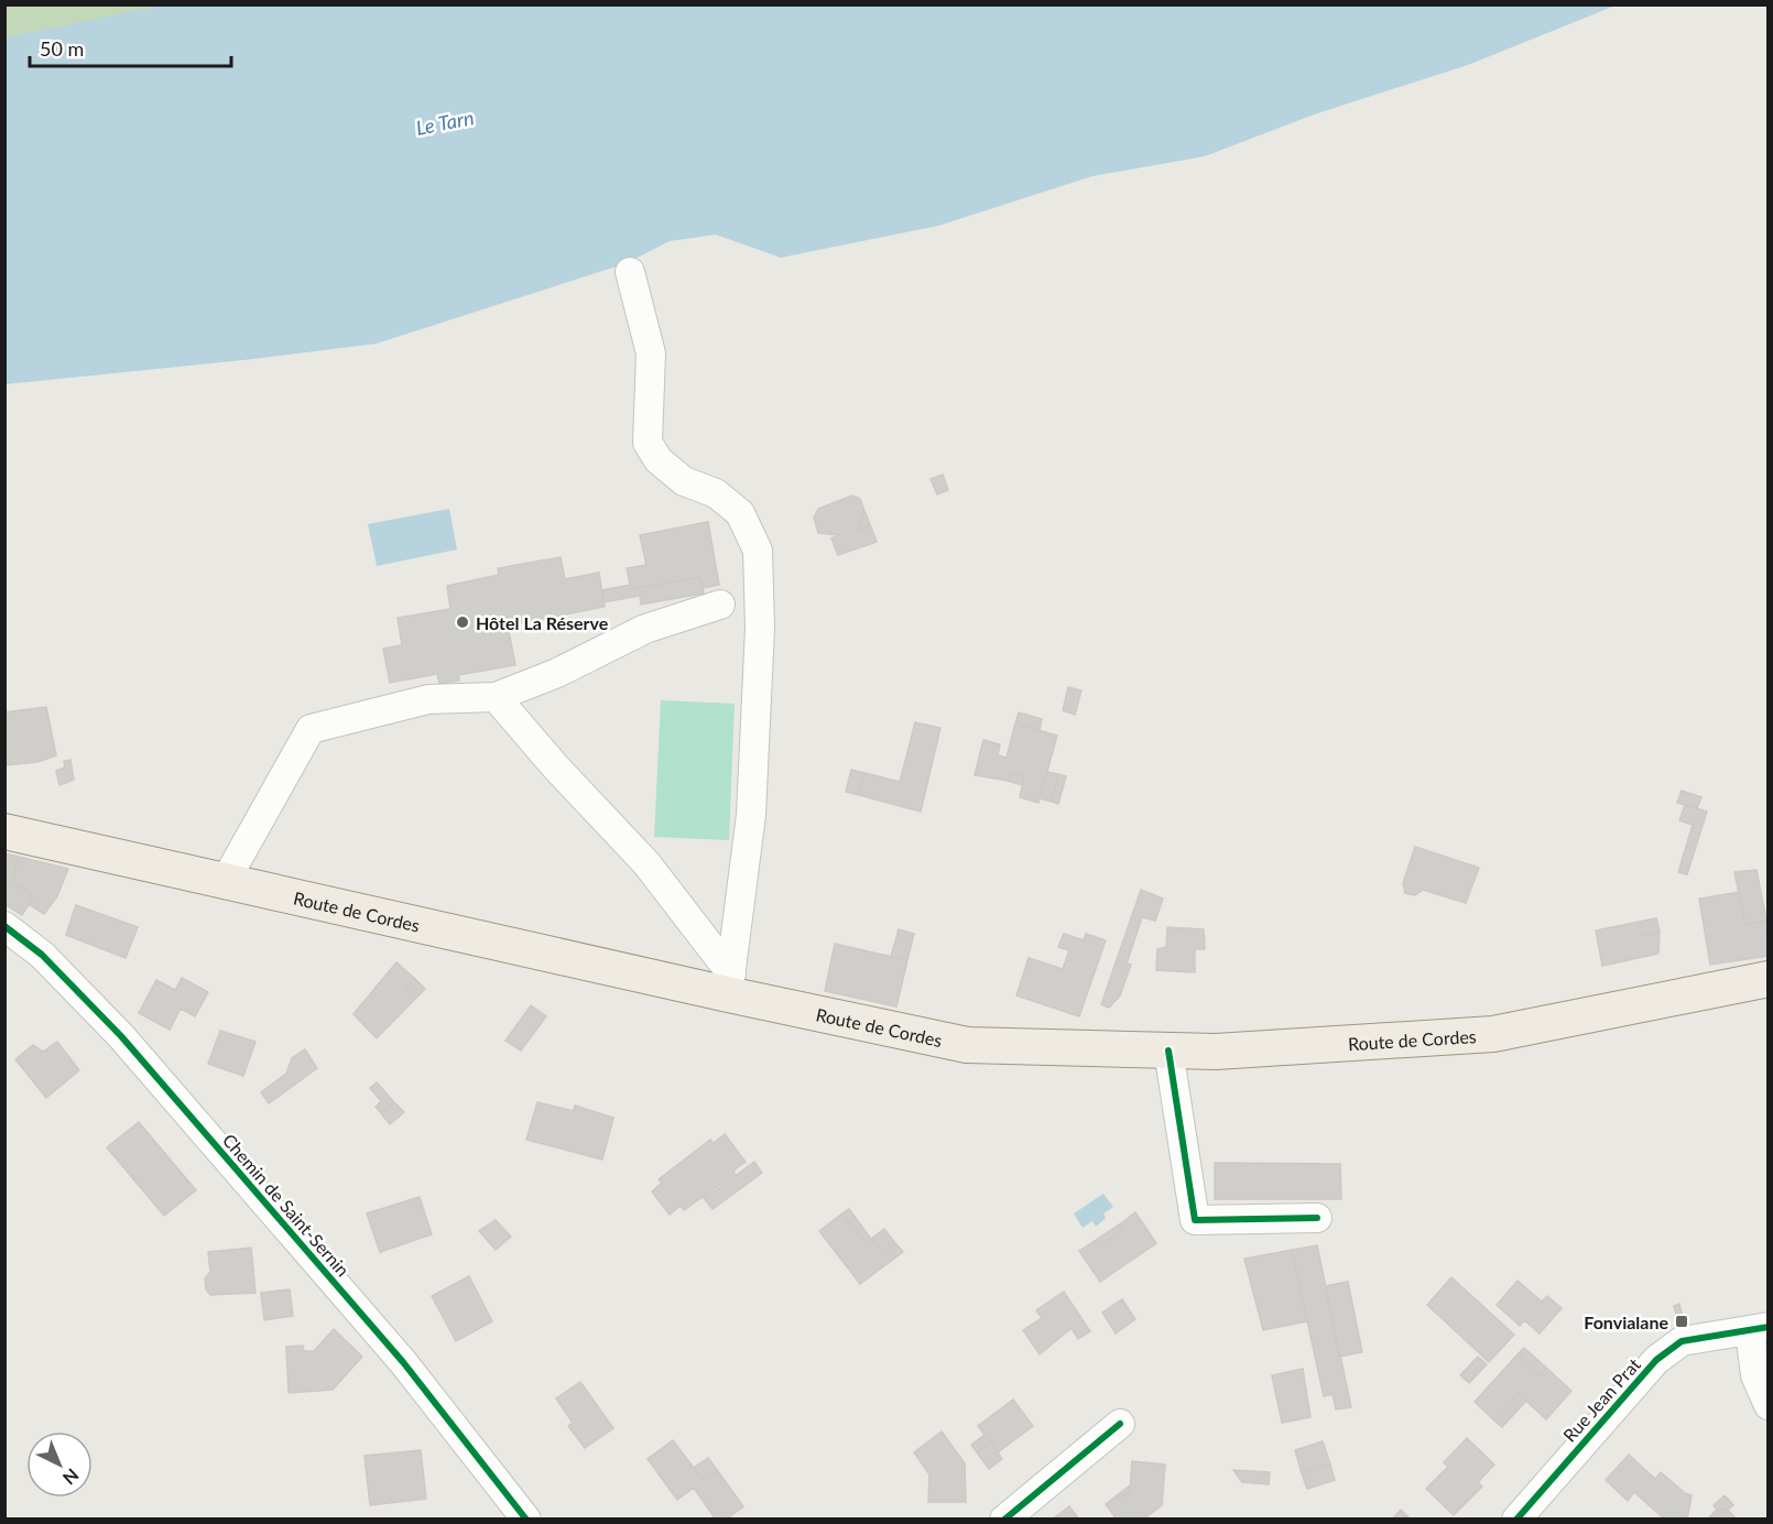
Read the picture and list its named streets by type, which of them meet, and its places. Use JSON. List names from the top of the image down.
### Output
{
  "streets": {
    "main road": ["Route de Cordes"],
    "street": ["Chemin de Saint-Sernin", "Rue Jean Prat"]
  },
  "water": ["Le Tarn"],
  "places": {
    "other": ["Hôtel La Réserve"],
    "transit": ["Fonvialane"]
  },
  "scale_bar": "50 m",
  "north": "bottom right"
}
